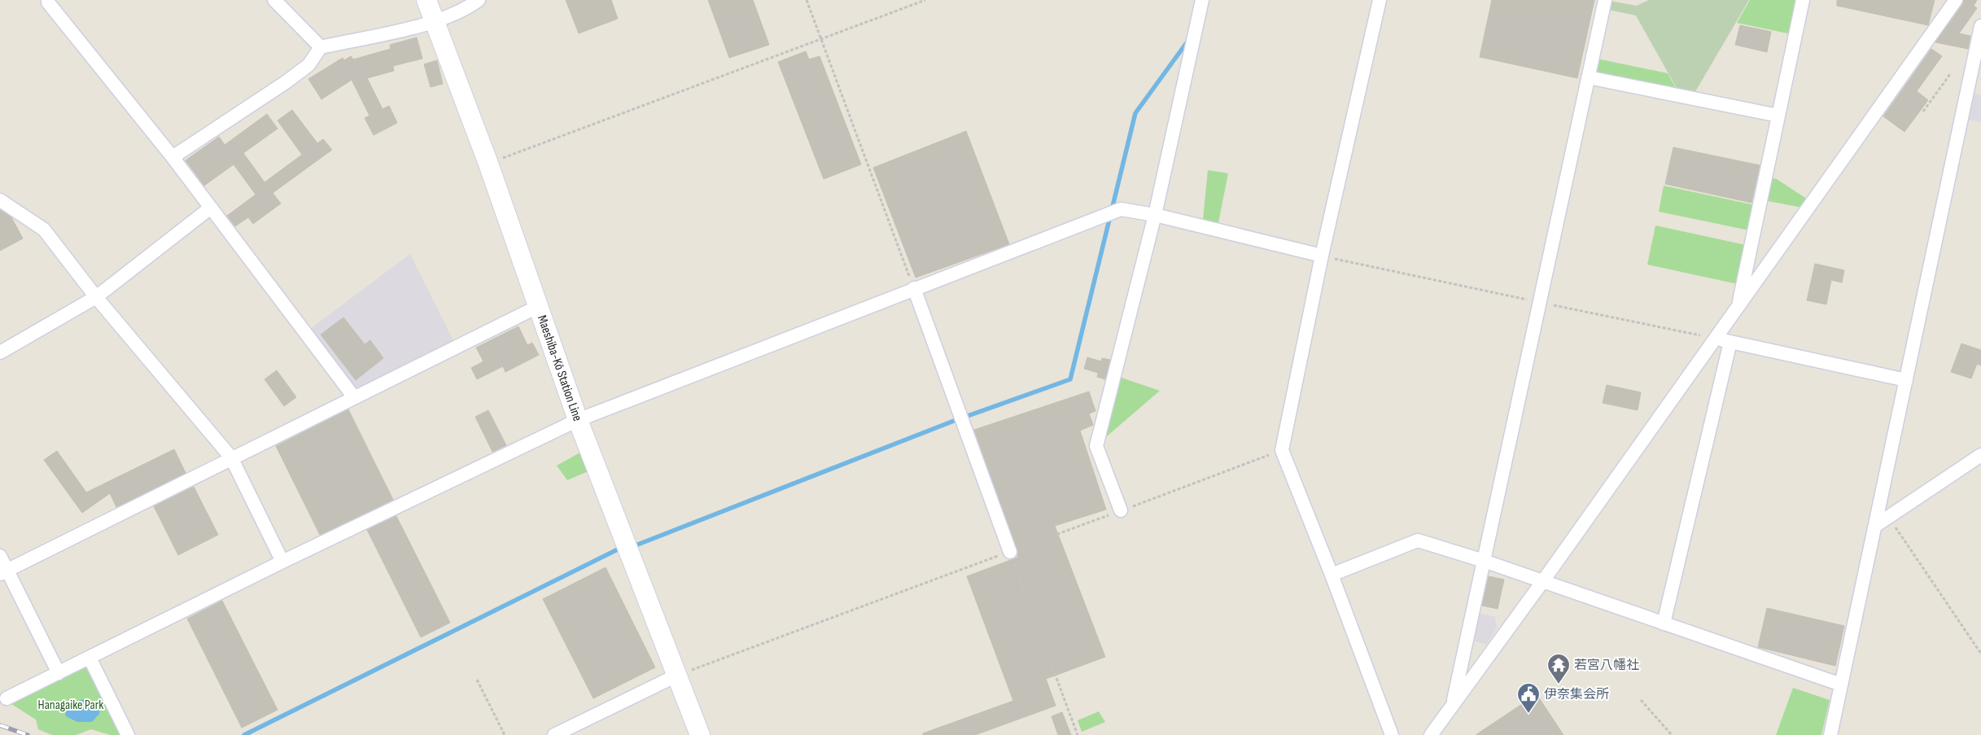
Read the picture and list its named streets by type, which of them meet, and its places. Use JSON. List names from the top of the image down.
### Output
{
  "streets": {
    "main road": ["Maeshiba-Kō Station Line"]
  },
  "parks": ["Hanagaike Park"],
  "places": {
    "temple": ["若宮八幡社"],
    "public building": ["伊奈集会所"]
  }
}
